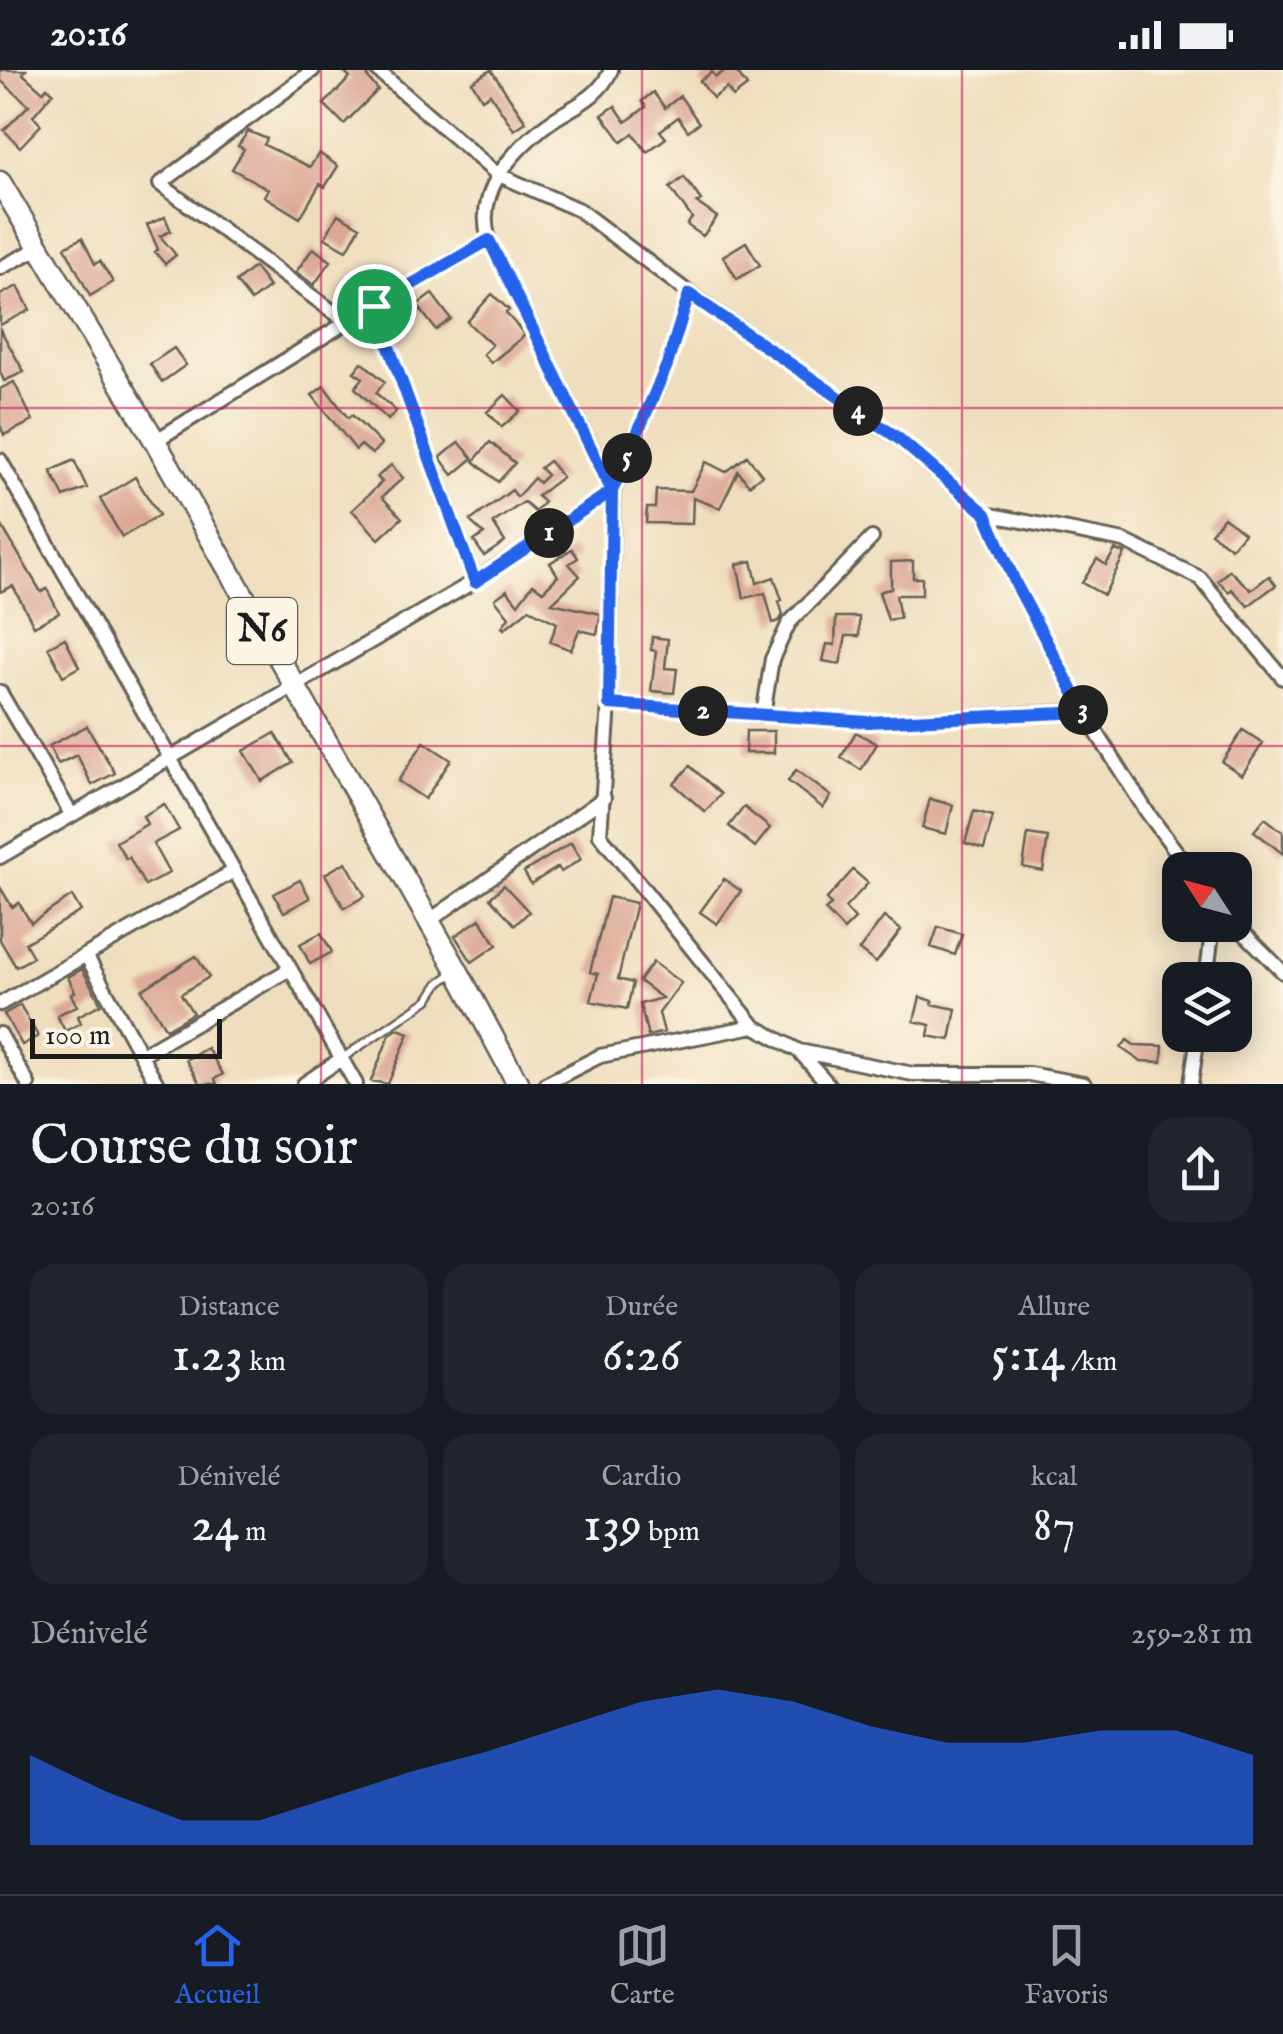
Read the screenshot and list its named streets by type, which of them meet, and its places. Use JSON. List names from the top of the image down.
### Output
{
  "streets": {
    "highway": ["N6"]
  },
  "scale_bar": "100 m",
  "north": "top left",
  "page": {
    "status": "20:16",
    "pins": [
      "4",
      "5",
      "1",
      "3",
      "2"
    ],
    "scale": "100 m",
    "heading": ["Course du soir", "20:16"],
    "stats": [
      ["Distance", "1.23 km"],
      ["Durée", "6:26"],
      ["Allure", "5:14 /km"],
      ["Dénivelé", "24 m"],
      ["Cardio", "139 bpm"],
      ["kcal", "87"]
    ],
    "chart": ["Dénivelé", "259–281 m"],
    "tabs": ["Accueil", "Carte", "Favoris"]
  }
}
